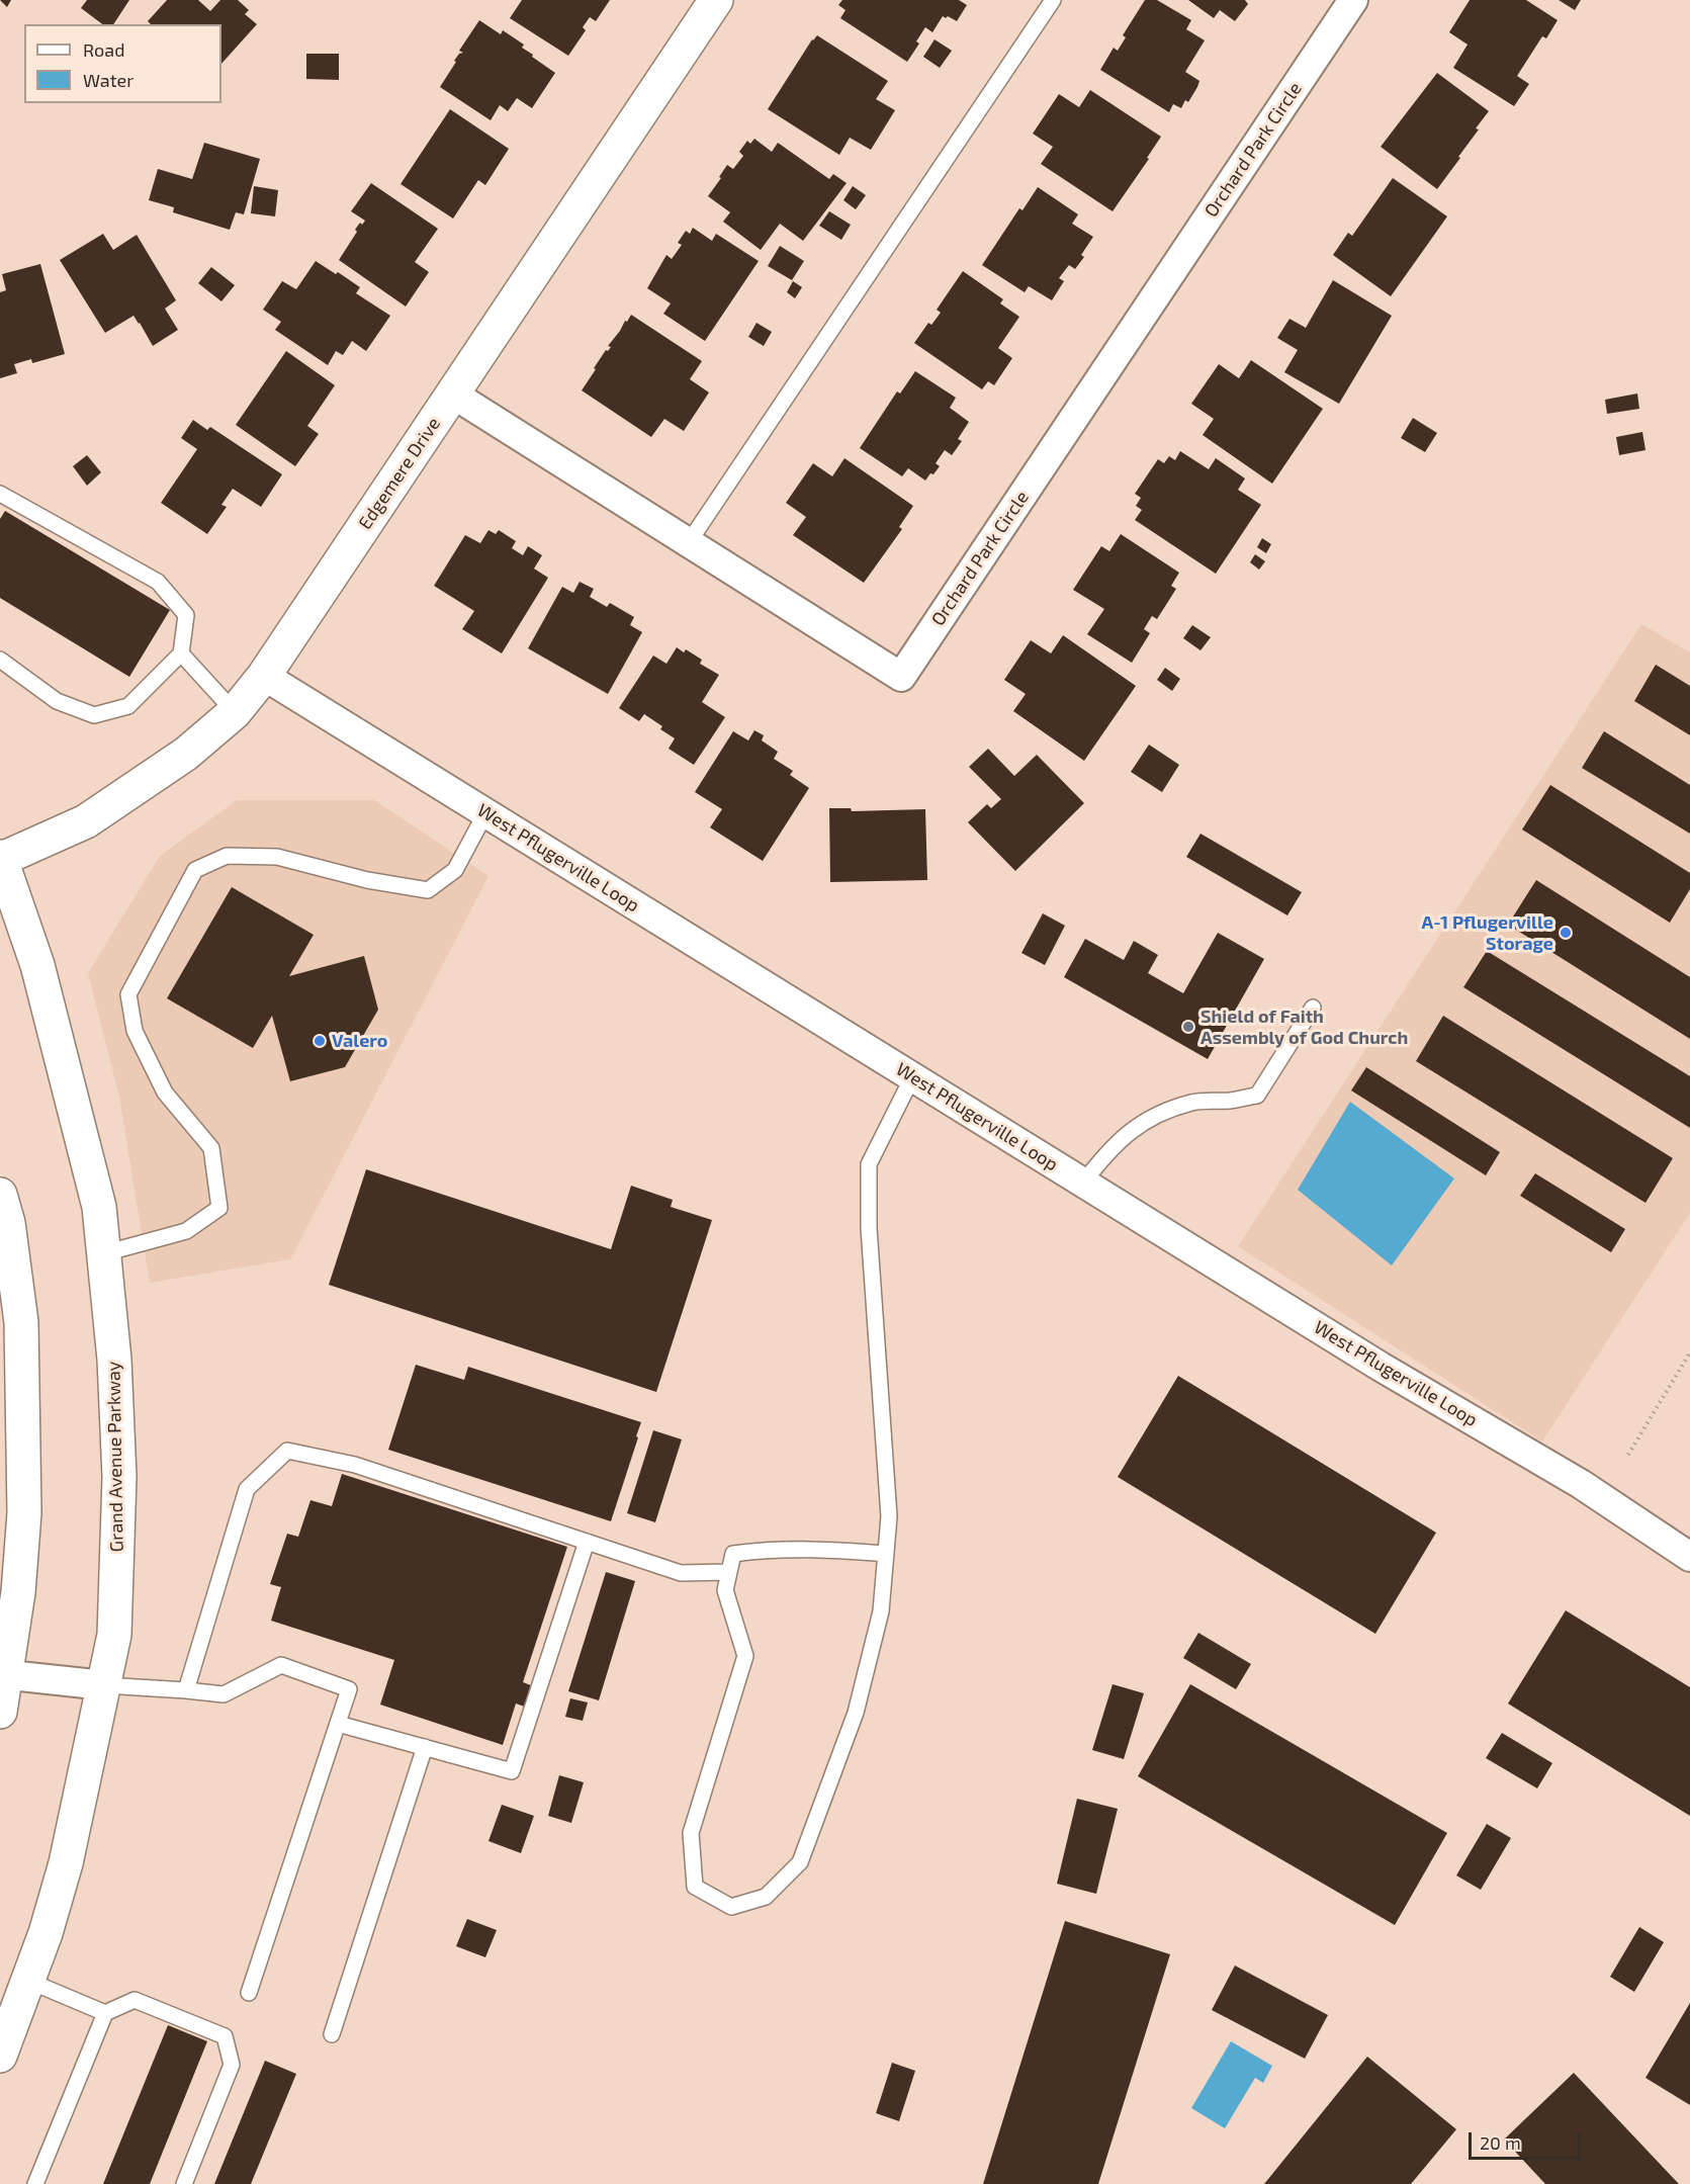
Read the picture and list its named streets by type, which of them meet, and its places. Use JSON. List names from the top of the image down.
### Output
{
  "streets": {
    "main road": ["Edgemere Drive", "Grand Avenue Parkway"],
    "street": ["Orchard Park Circle", "West Pflugerville Loop"]
  },
  "crossings": [
    ["Orchard Park Circle", "Edgemere Drive"],
    ["Edgemere Drive", "West Pflugerville Loop"],
    ["Edgemere Drive", "Grand Avenue Parkway"]
  ],
  "places": ["A-1 Pflugerville Storage", "Shield of Faith Assembly of God Church", "Valero"],
  "legend": ["Road", "Water"],
  "scale_bar": "20 m"
}
